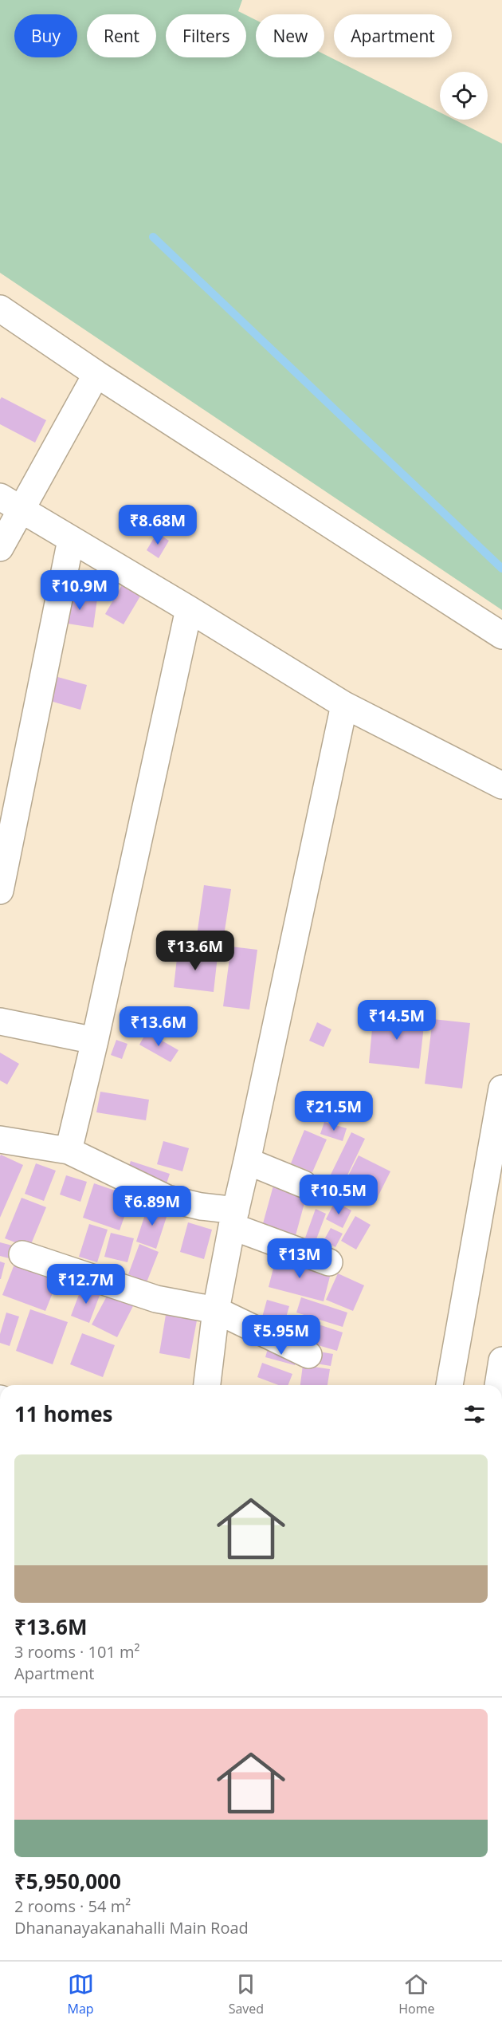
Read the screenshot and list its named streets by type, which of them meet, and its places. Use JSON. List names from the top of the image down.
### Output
{
  "page": {
    "chip": [
      "Buy",
      "Rent",
      "Filters",
      "New",
      "Apartment"
    ],
    "price": [
      "₹8.68M",
      "₹10.9M",
      "₹13.6M",
      "₹14.5M",
      "₹13.6M",
      "₹21.5M",
      "₹10.5M",
      "₹6.89M",
      "₹13M",
      "₹12.7M",
      "₹5.95M"
    ],
    "heading": "11 homes",
    "list": [
      {
        "name": "₹13.6M",
        "note": "3 rooms · 101 m² · Apartment"
      },
      {
        "name": "₹5,950,000",
        "note": "2 rooms · 54 m² · Dhananayakanahalli Main Road"
      }
    ],
    "tabs": ["Map", "Saved", "Home"]
  }
}
